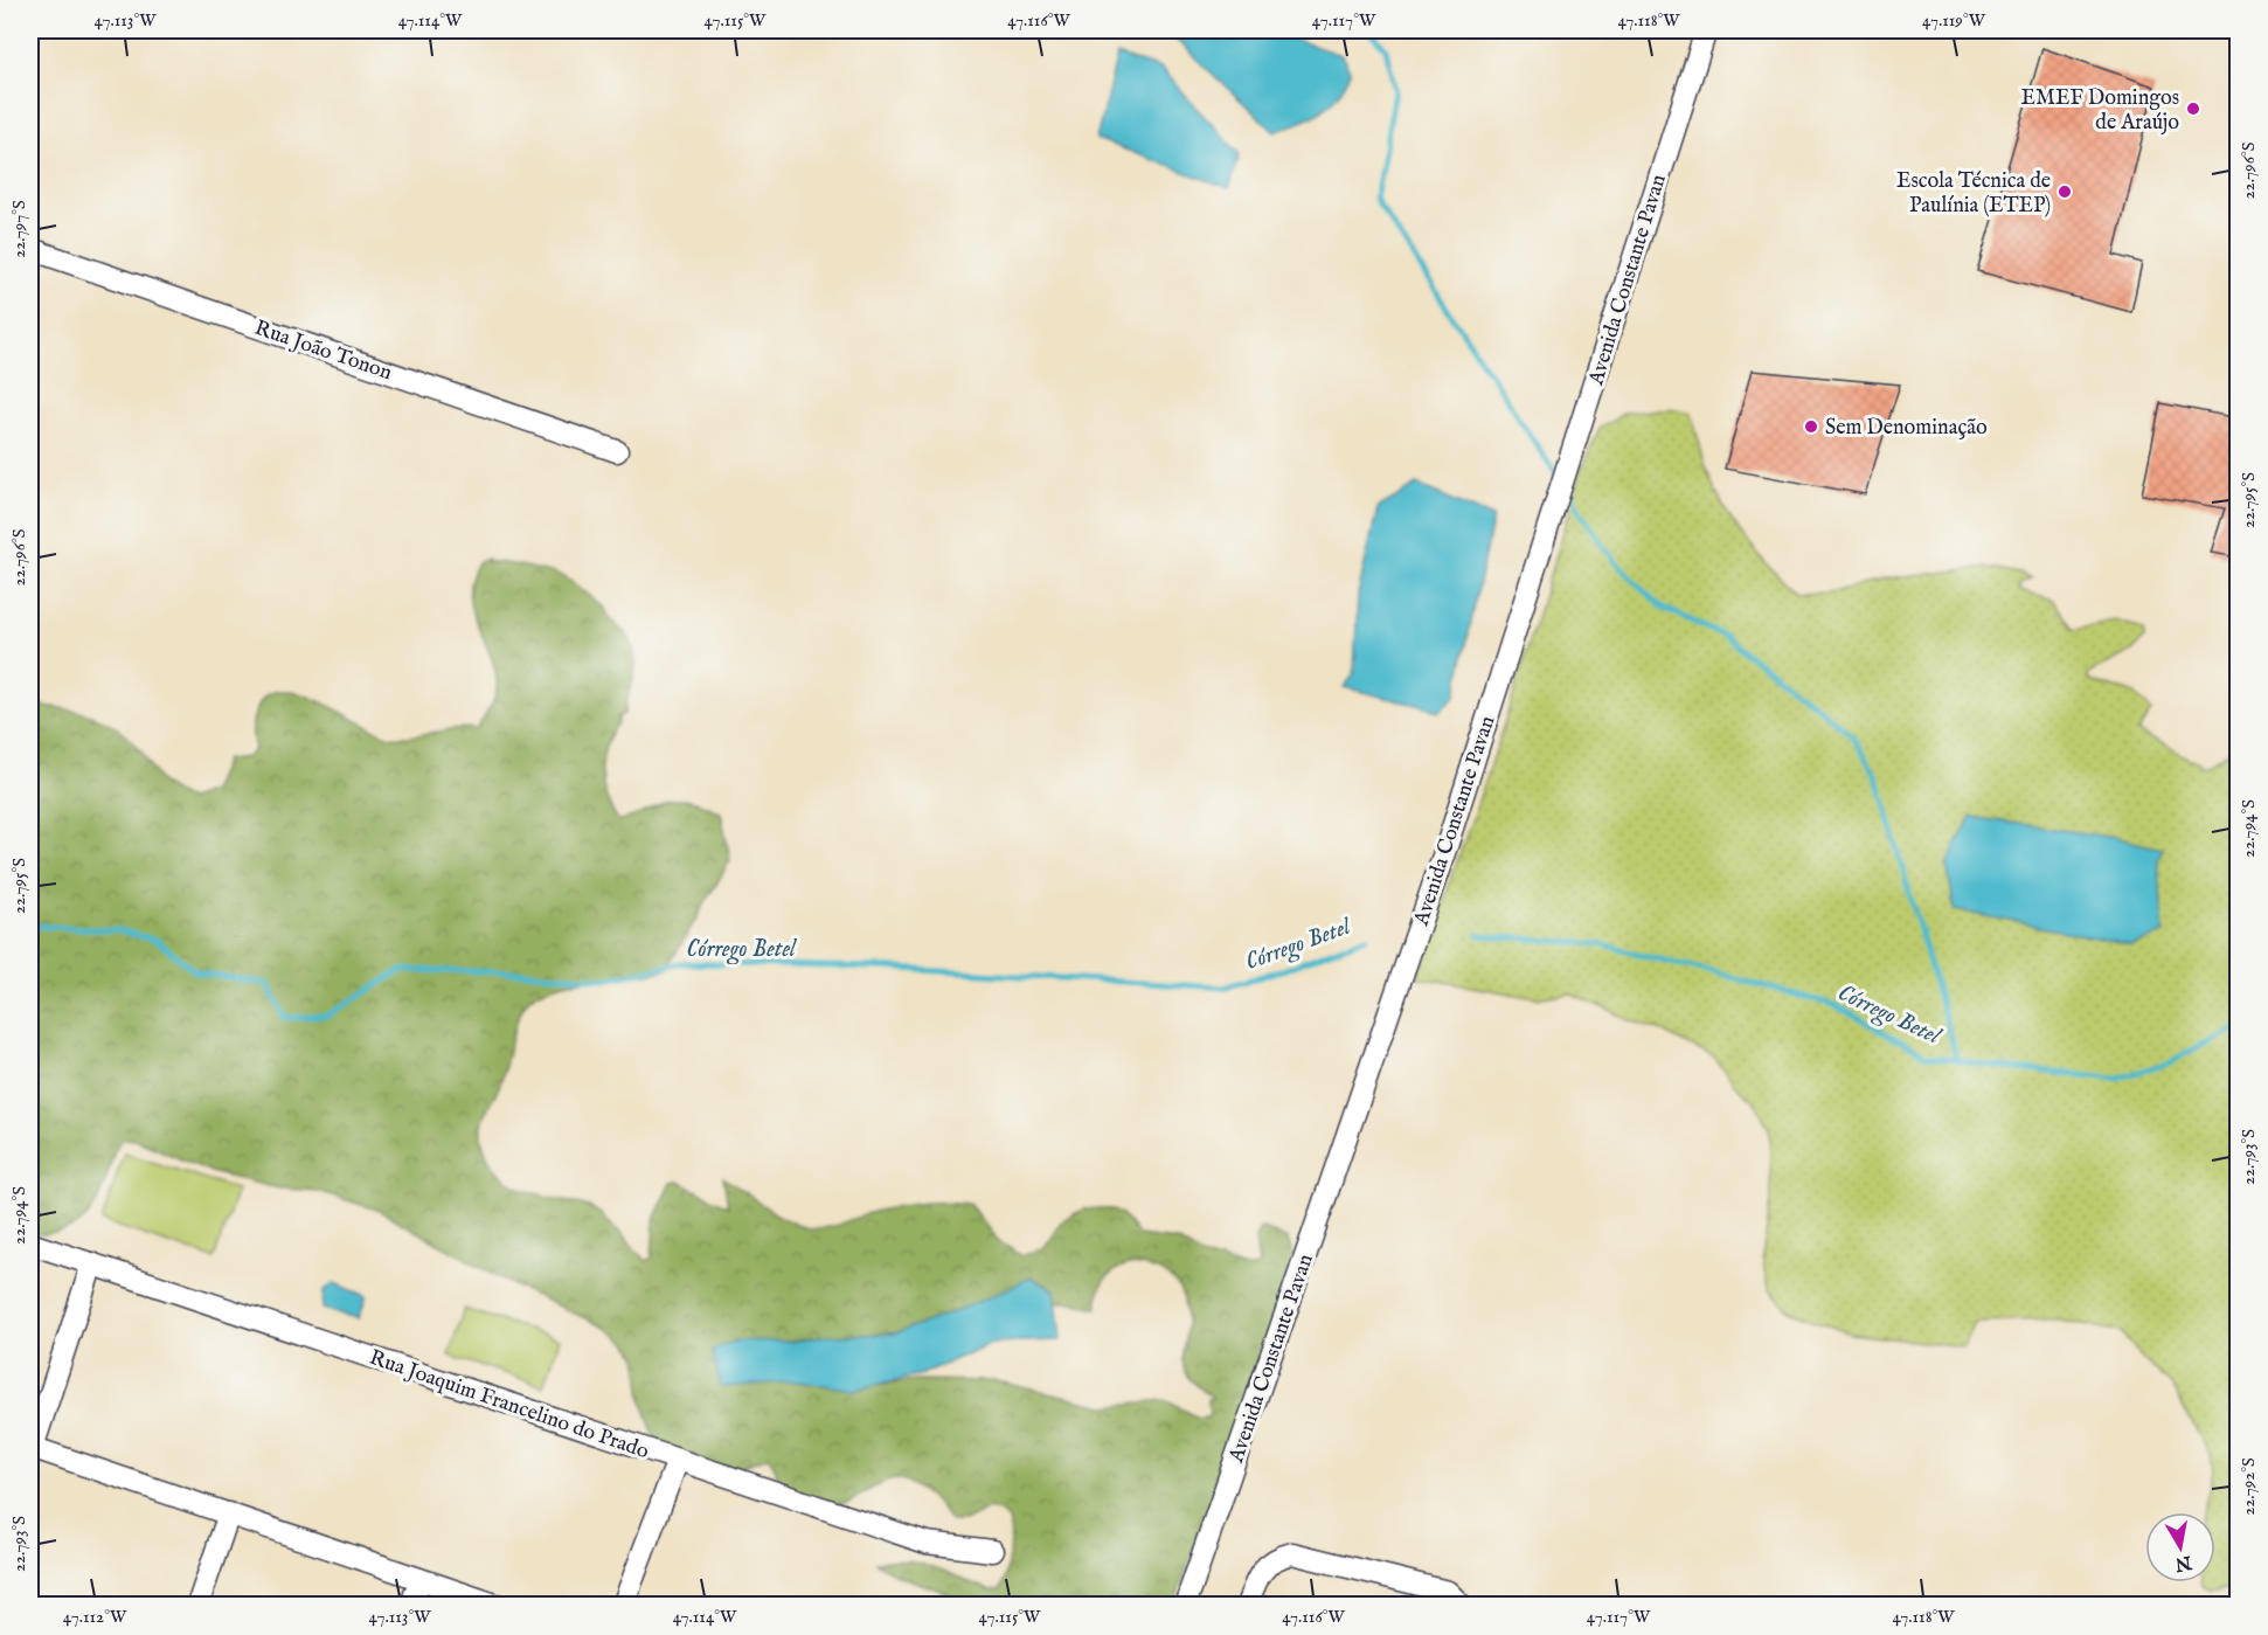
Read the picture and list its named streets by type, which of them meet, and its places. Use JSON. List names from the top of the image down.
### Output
{
  "streets": {
    "street": ["Avenida Constante Pavan", "Rua João Tonon", "Rua Joaquim Francelino do Prado"]
  },
  "water": ["Córrego Betel"],
  "places": ["EMEF Domingos de Araújo", "Escola Técnica de Paulínia (ETEP)", "Sem Denominação"],
  "north": "bottom",
  "coordinates": [
    "47.113°W",
    "47.114°W",
    "47.115°W",
    "47.116°W",
    "47.117°W",
    "47.118°W",
    "47.119°W",
    "22.796°S",
    "22.797°S",
    "22.795°S",
    "22.794°S",
    "22.793°S",
    "22.792°S",
    "47.112°W"
  ]
}
